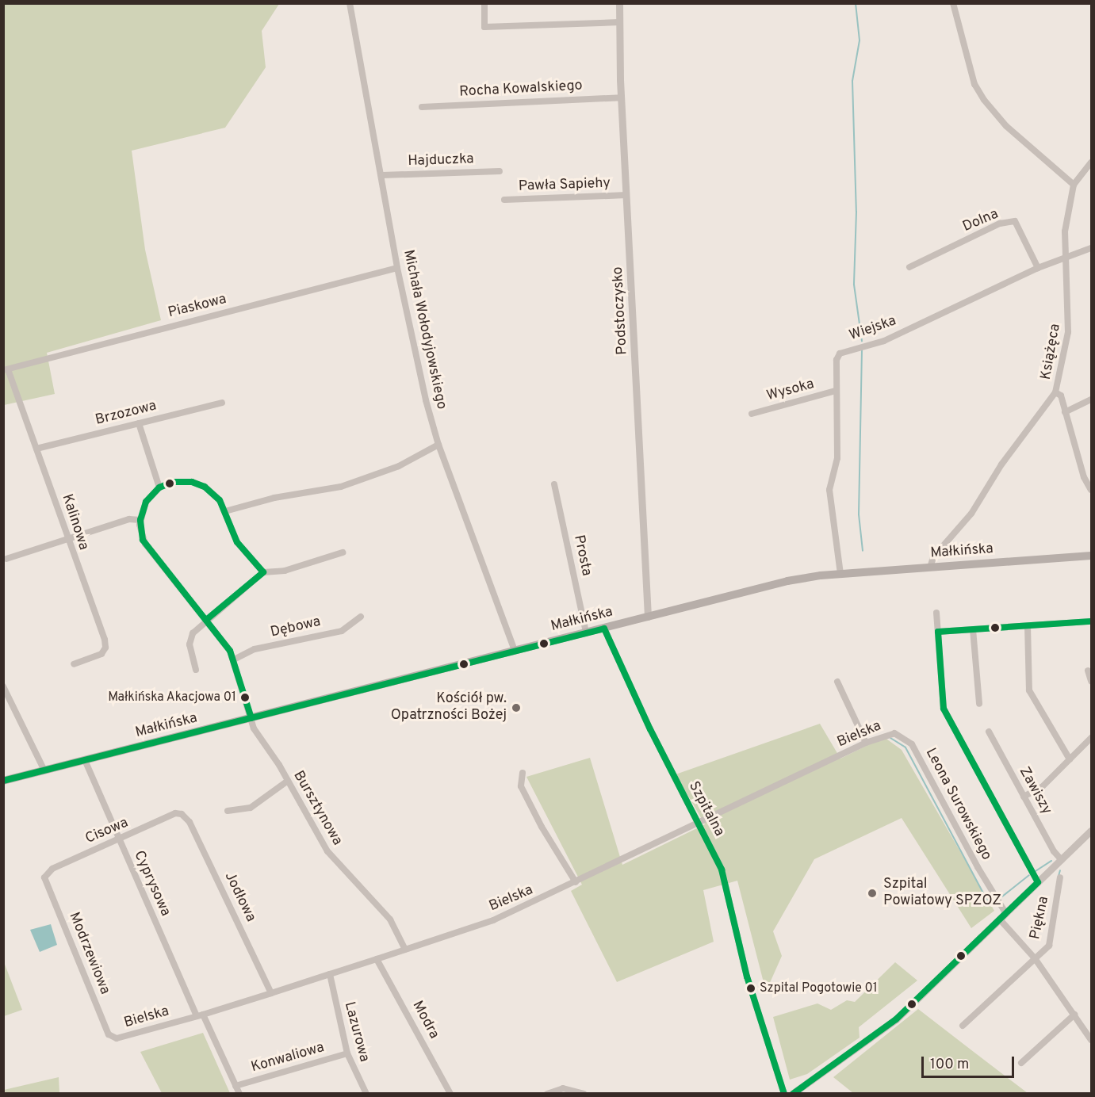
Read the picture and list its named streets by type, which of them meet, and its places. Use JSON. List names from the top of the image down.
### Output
{
  "streets": {
    "main road": ["Małkińska"],
    "street": [
      "Rocha Kowalskiego",
      "Hajduczka",
      "Pawła Sapiehy",
      "Dolna",
      "Piaskowa",
      "Podstoczysko",
      "Wiejska",
      "Michała Wołodyjowskiego",
      "Książęca",
      "Wysoka",
      "Brzozowa",
      "Kalinowa",
      "Prosta",
      "Dębowa",
      "Bielska",
      "Zawiszy",
      "Leona Surowskiego",
      "Bursztynowa",
      "Szpitalna",
      "Cisowa",
      "Cyprysowa",
      "Jodłowa",
      "Piękna",
      "Modrzewiowa",
      "Modra",
      "Lazurowa",
      "Konwaliowa"
    ]
  },
  "crossings": [
    ["Rocha Kowalskiego", "Podstoczysko"],
    ["Hajduczka", "Michała Wołodyjowskiego"],
    ["Pawła Sapiehy", "Podstoczysko"],
    ["Dolna", "Wiejska"],
    ["Piaskowa", "Michała Wołodyjowskiego"],
    ["Piaskowa", "Kalinowa"],
    ["Podstoczysko", "Małkińska"],
    ["Wiejska", "Książęca"],
    ["Wiejska", "Wysoka"],
    ["Wiejska", "Małkińska"],
    ["Michała Wołodyjowskiego", "Małkińska"],
    ["Książęca", "Małkińska"],
    ["Brzozowa", "Kalinowa"],
    ["Małkińska", "Prosta"],
    ["Małkińska", "Bursztynowa"],
    ["Małkińska", "Szpitalna"],
    ["Małkińska", "Cyprysowa"],
    ["Dębowa", "Bursztynowa"],
    ["Bielska", "Leona Surowskiego"],
    ["Bielska", "Bursztynowa"],
    ["Bielska", "Szpitalna"],
    ["Bielska", "Cyprysowa"],
    ["Bielska", "Jodłowa"],
    ["Bielska", "Modrzewiowa"],
    ["Bielska", "Modra"],
    ["Bielska", "Lazurowa"],
    ["Cisowa", "Cyprysowa"],
    ["Cisowa", "Jodłowa"],
    ["Cisowa", "Modrzewiowa"],
    ["Cyprysowa", "Konwaliowa"],
    ["Lazurowa", "Konwaliowa"]
  ],
  "places": [
    "Małkińska Akacjowa 01",
    "Kościół pw. Opatrzności Bożej",
    "Szpital Powiatowy SPZOZ",
    "Szpital Pogotowie 01"
  ],
  "scale_bar": "100 m"
}
